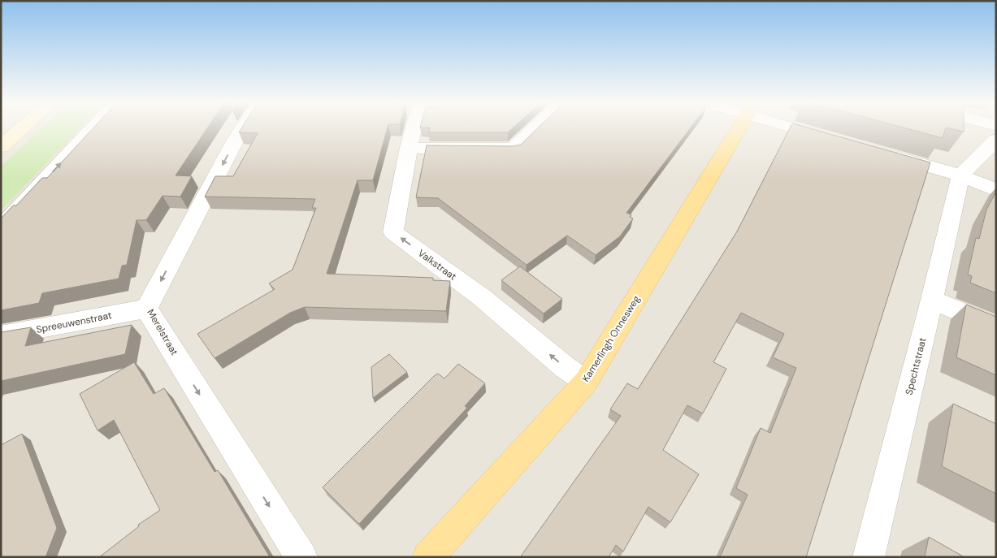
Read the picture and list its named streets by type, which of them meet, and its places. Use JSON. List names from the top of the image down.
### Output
{
  "streets": {
    "main road": ["Kamerlingh Onnesweg"],
    "street": [
      "Valkstraat",
      "Spreeuwenstraat",
      "Merelstraat",
      "Spechtstraat"
    ]
  },
  "crossings": [
    ["Valkstraat", "Kamerlingh Onnesweg"],
    ["Spreeuwenstraat", "Merelstraat"]
  ],
  "one_way": ["Valkstraat", "Merelstraat"]
}
